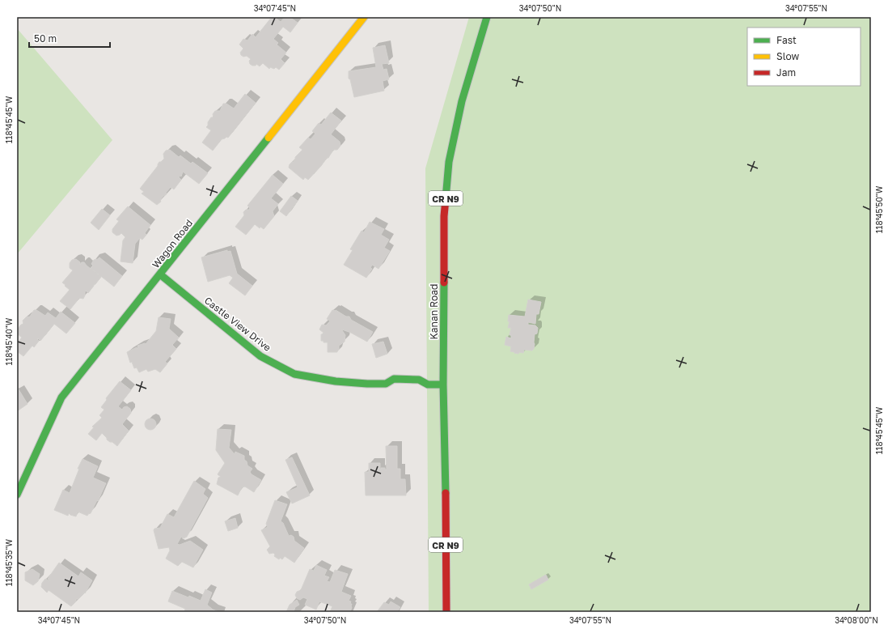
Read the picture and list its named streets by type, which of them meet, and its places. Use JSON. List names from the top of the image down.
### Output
{
  "streets": {
    "street": [
      "CR N9",
      "Wagon Road",
      "Kanan Road",
      "Castle View Drive"
    ]
  },
  "crossings": [
    ["Wagon Road", "Castle View Drive"],
    ["Kanan Road", "Castle View Drive"]
  ],
  "legend": ["Fast", "Slow", "Jam"],
  "scale_bar": "50 m",
  "coordinates": [
    "34°07'45\"N",
    "34°07'50\"N",
    "34°07'55\"N",
    "118°45'45\"W",
    "118°45'50\"W",
    "118°45'40\"W",
    "118°45'35\"W",
    "34°08'00\"N"
  ]
}
